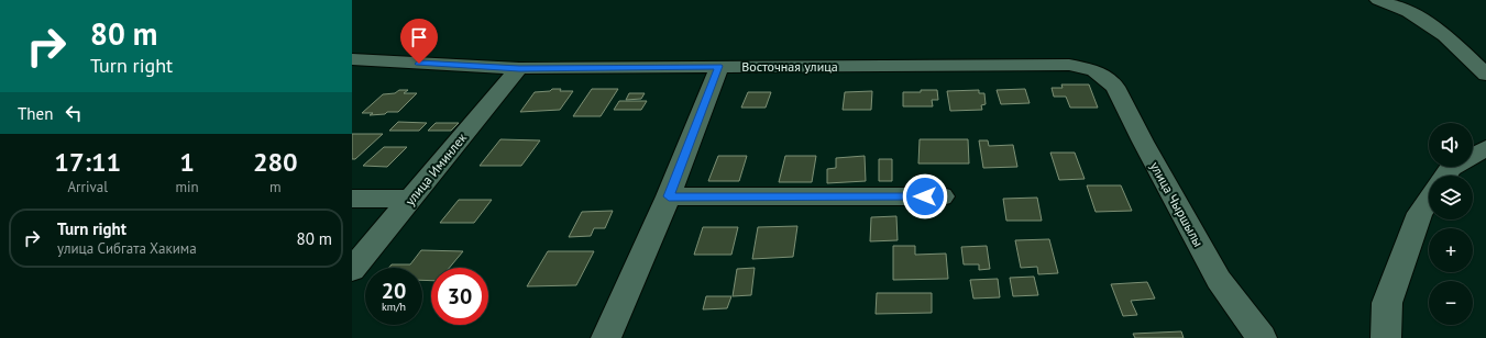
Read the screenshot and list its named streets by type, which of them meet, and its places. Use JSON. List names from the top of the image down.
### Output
{
  "streets": {
    "street": ["Восточная улица", "улица Иминлек", "улица Чыршылы"]
  },
  "crossings": [
    ["Восточная улица", "улица Иминлек"],
    ["Восточная улица", "улица Чыршылы"]
  ],
  "page": {
    "turn": ["80 m", "Turn right"],
    "then": "Then",
    "map_buttons": ["+", "−"],
    "eta": [
      "17:11",
      "Arrival",
      "1",
      "min",
      "280",
      "m"
    ],
    "list": [
      {
        "name": "Turn right",
        "note": "улица Сибгата Хакима",
        "value": "80 m"
      }
    ],
    "speed": "20 km/h",
    "limit": "30"
  }
}
